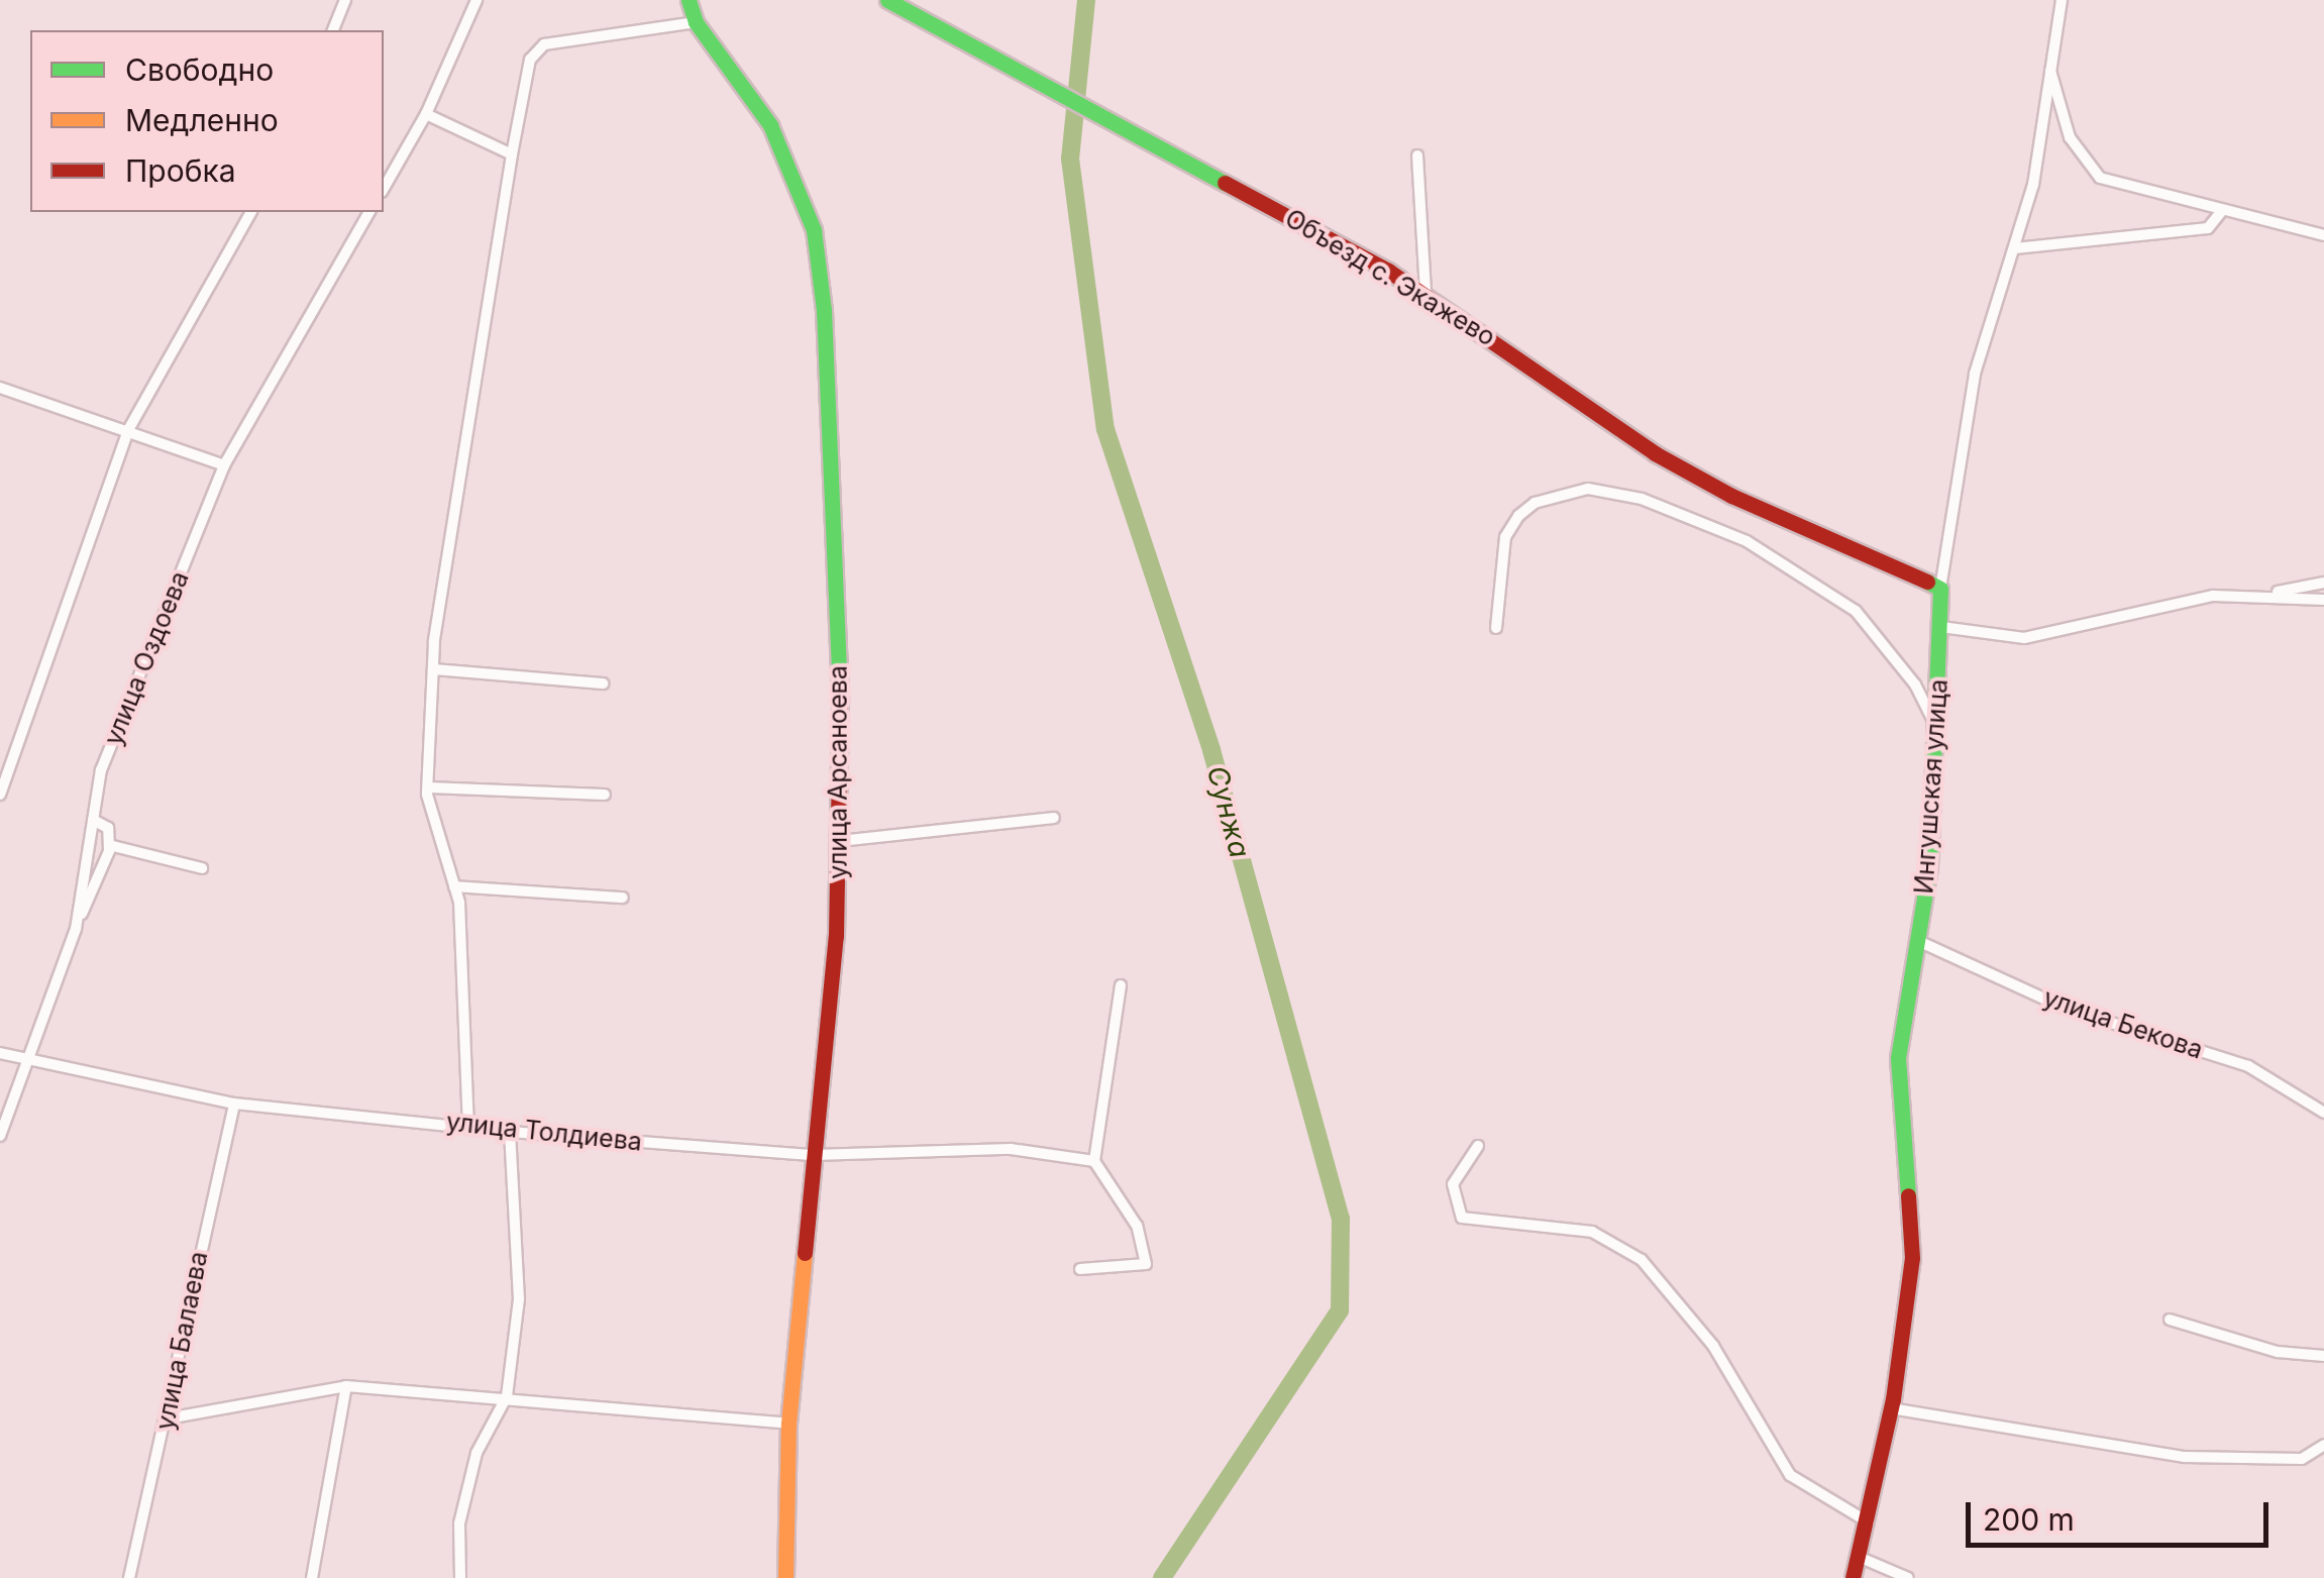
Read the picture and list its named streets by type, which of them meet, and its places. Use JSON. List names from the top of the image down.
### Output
{
  "streets": {
    "street": [
      "Объезд с. Экажево",
      "улица Оздоева",
      "улица Арсаноева",
      "Ингушская улица",
      "улица Бекова",
      "улица Толдиева",
      "улица Балаева"
    ]
  },
  "crossings": [
    ["Объезд с. Экажево", "Ингушская улица"],
    ["улица Оздоева", "улица Толдиева"],
    ["улица Арсаноева", "улица Толдиева"],
    ["Ингушская улица", "улица Бекова"],
    ["улица Толдиева", "улица Балаева"]
  ],
  "water": ["Сунжа"],
  "legend": ["Свободно", "Медленно", "Пробка"],
  "scale_bar": "200 m"
}
